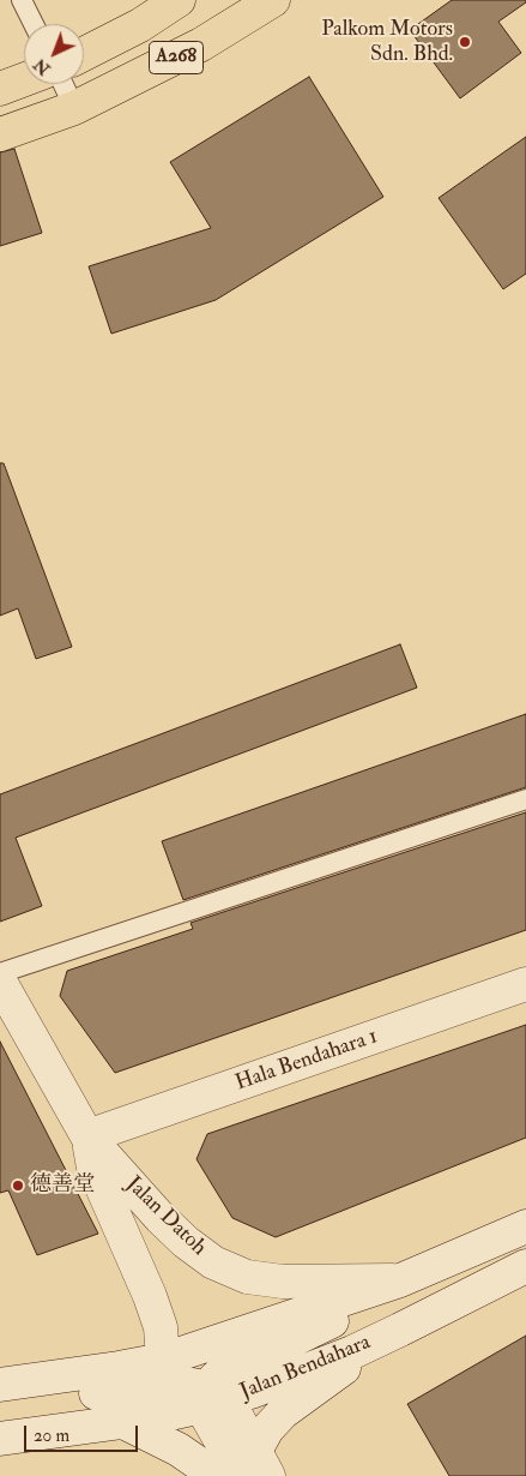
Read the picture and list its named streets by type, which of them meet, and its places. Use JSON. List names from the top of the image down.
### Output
{
  "streets": {
    "main road": [
      "A268",
      "Hala Bendahara 1",
      "Jalan Datoh",
      "Jalan Bendahara"
    ]
  },
  "crossings": [
    ["Hala Bendahara 1", "Jalan Datoh"]
  ],
  "places": ["Palkom Motors Sdn. Bhd.", "德善堂"],
  "scale_bar": "20 m",
  "north": "bottom left"
}
